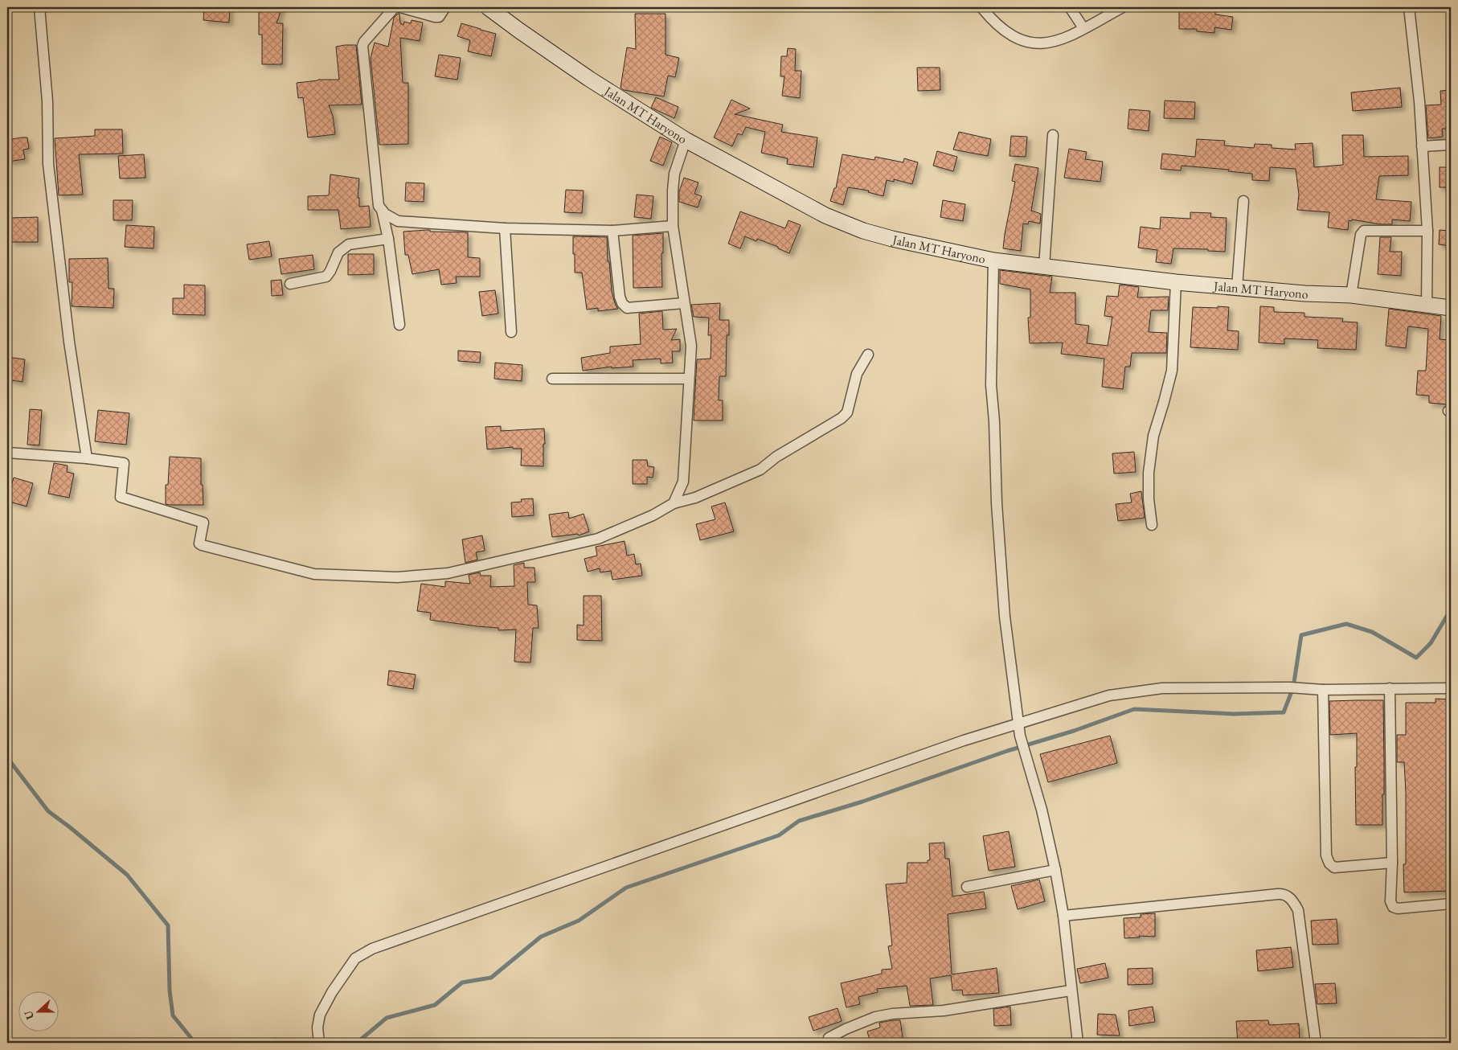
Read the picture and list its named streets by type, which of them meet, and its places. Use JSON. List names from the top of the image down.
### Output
{
  "streets": {
    "main road": ["Jalan MT Haryono"]
  },
  "north": "left"
}
